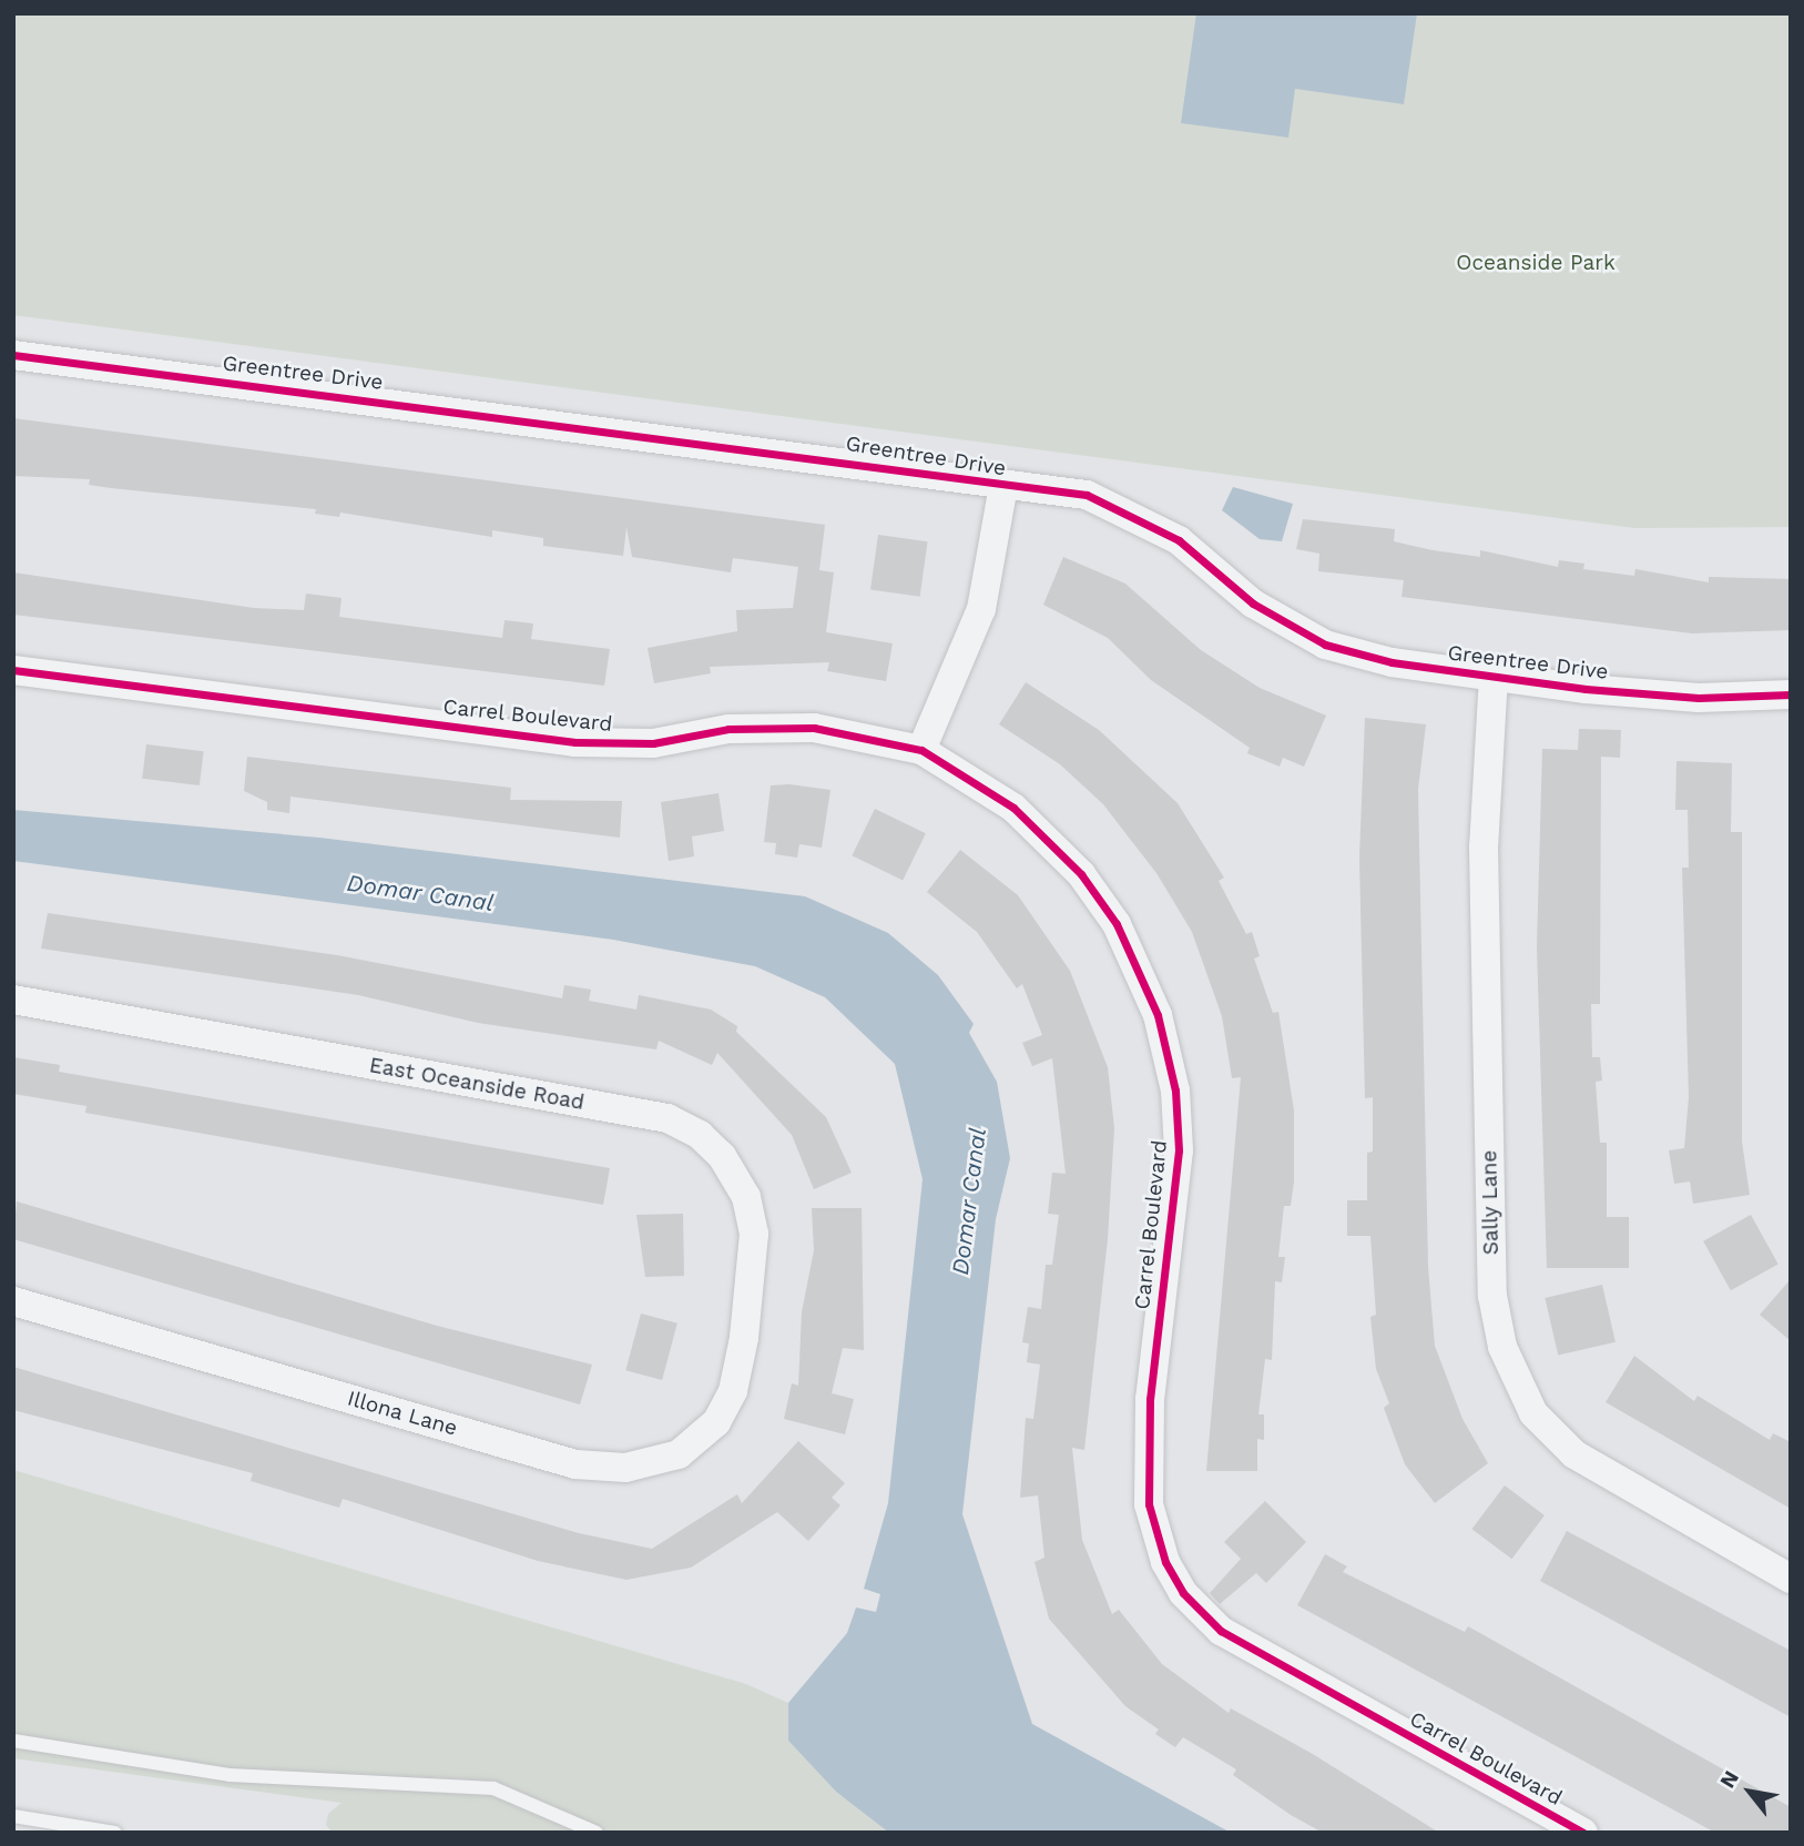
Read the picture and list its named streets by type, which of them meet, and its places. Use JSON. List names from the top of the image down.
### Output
{
  "streets": {
    "street": [
      "Greentree Drive",
      "Carrel Boulevard",
      "East Oceanside Road",
      "Sally Lane",
      "Illona Lane"
    ]
  },
  "crossings": [
    ["Greentree Drive", "Sally Lane"],
    ["East Oceanside Road", "Illona Lane"]
  ],
  "water": ["Domar Canal"],
  "parks": ["Oceanside Park"],
  "north": "top left"
}
